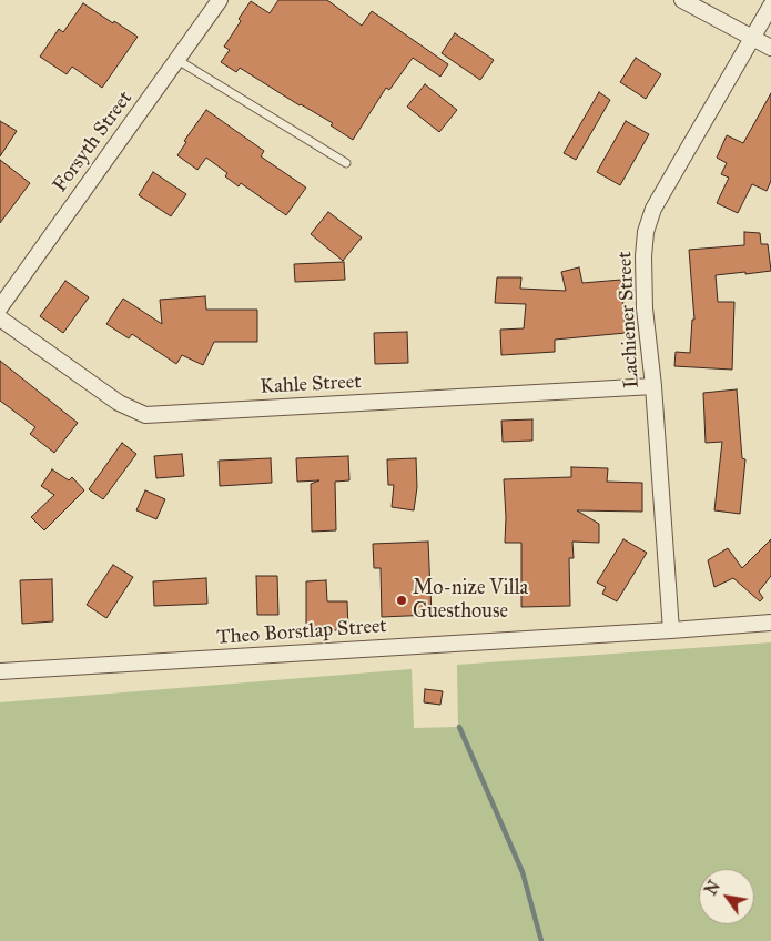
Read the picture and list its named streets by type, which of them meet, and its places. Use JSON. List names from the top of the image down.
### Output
{
  "streets": {
    "street": [
      "Forsyth Street",
      "Lachiener Street",
      "Kahle Street",
      "Theo Borstlap Street"
    ]
  },
  "crossings": [
    ["Lachiener Street", "Kahle Street"],
    ["Lachiener Street", "Theo Borstlap Street"]
  ],
  "places": ["Mo-nize Villa Guesthouse"],
  "north": "top left"
}
